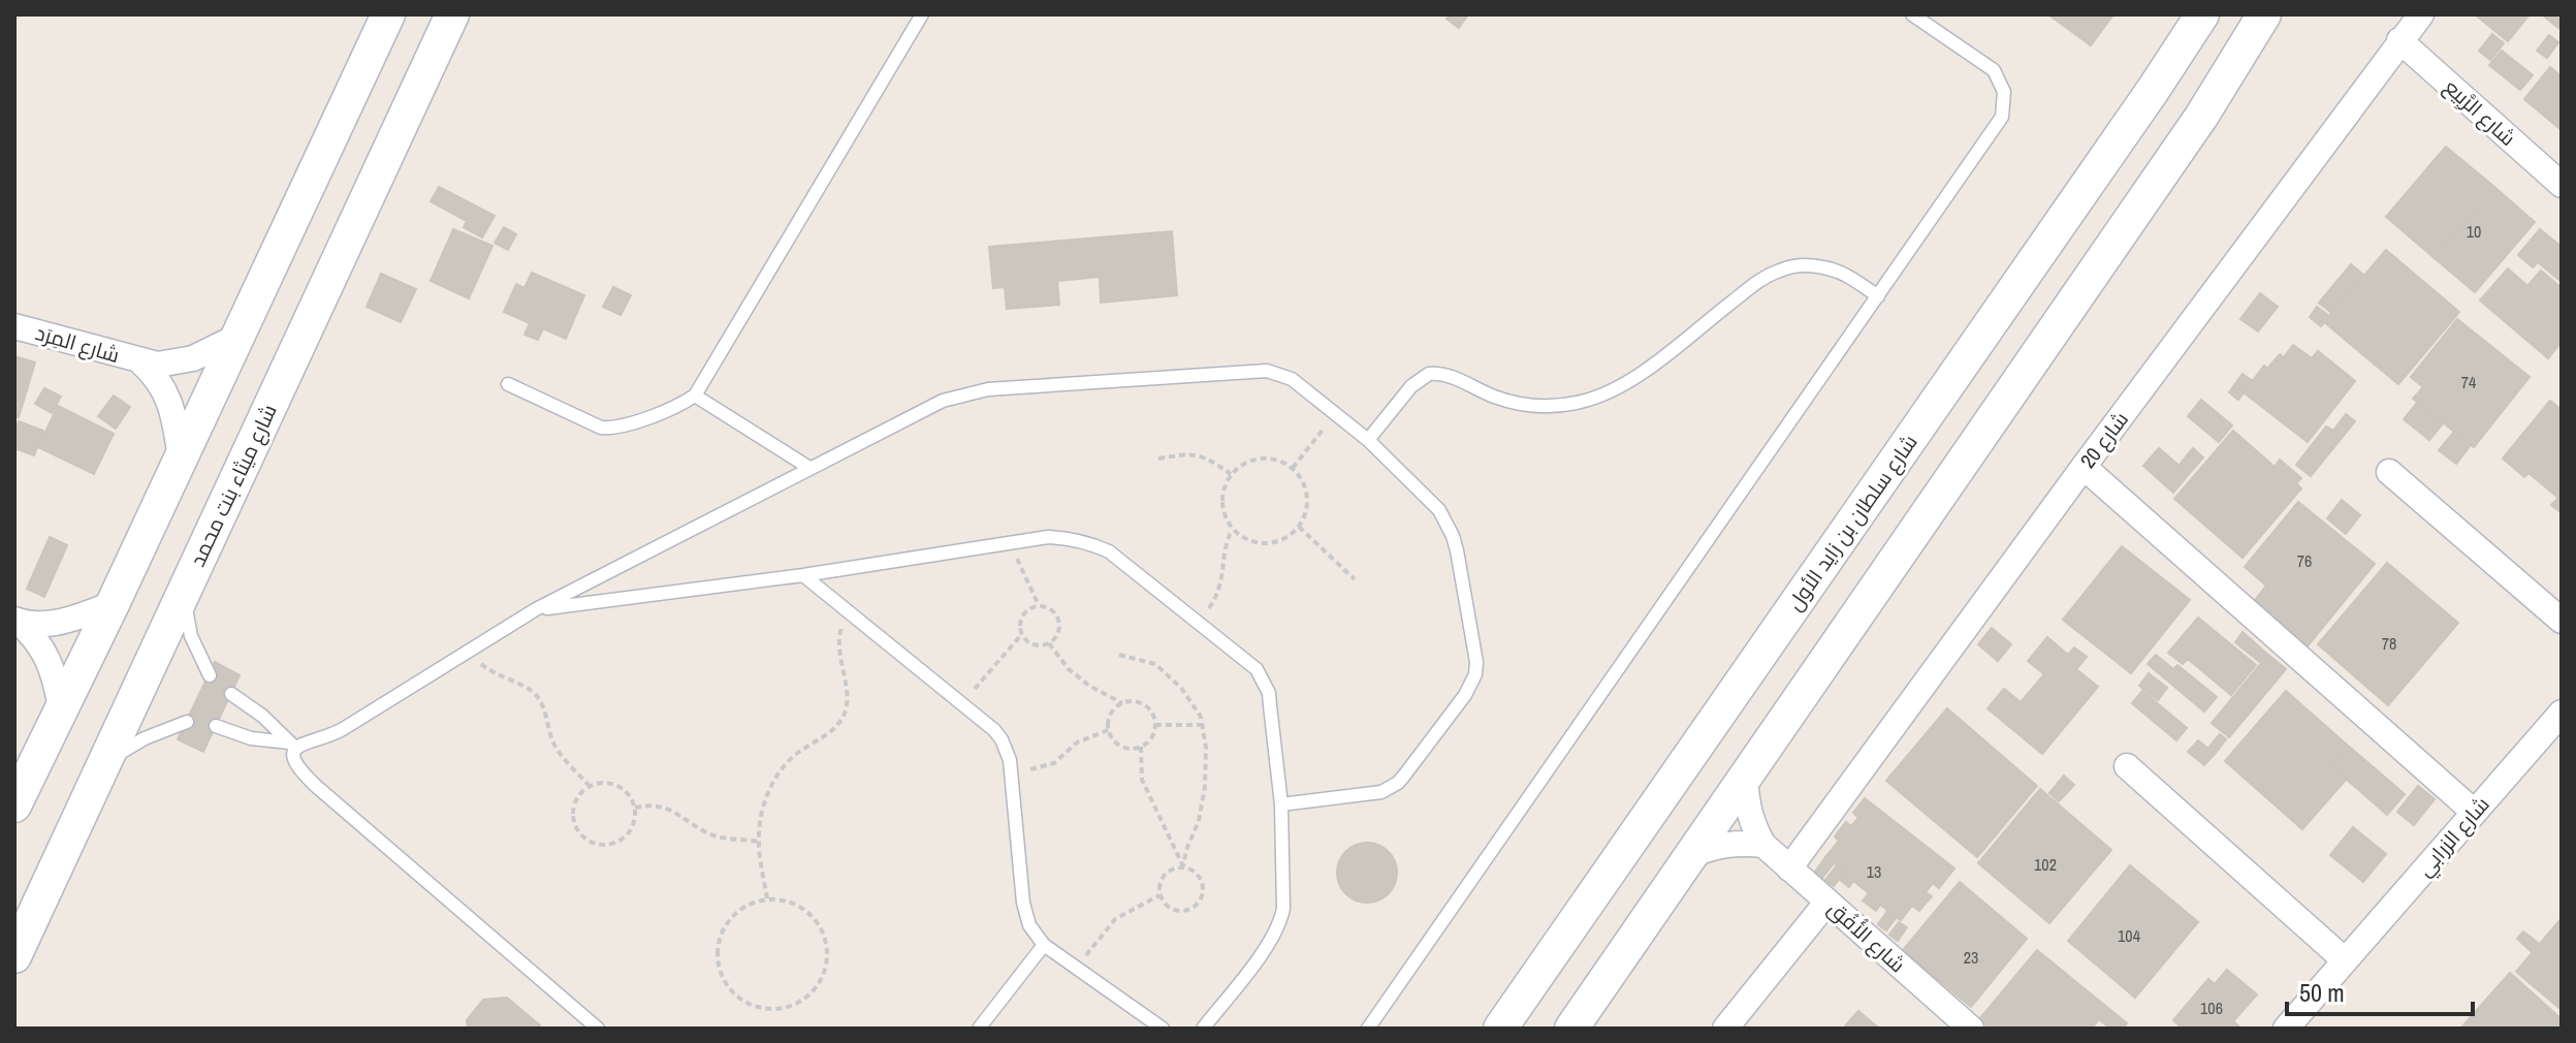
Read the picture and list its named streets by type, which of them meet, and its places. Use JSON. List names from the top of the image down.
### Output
{
  "streets": {
    "main road": ["شارع ميثاء بنت محمد", "شارع سلطان بن زايد الأول"],
    "street": [
      "شارع الرَّبِيع",
      "شارع المِرَد",
      "شارع 20",
      "شارع الزرابي",
      "شارع الأُفُق"
    ]
  },
  "crossings": [
    ["شارع الرَّبِيع", "شارع 20"],
    ["شارع 20", "شارع الأُفُق"]
  ],
  "house_numbers": [
    "10",
    "74",
    "76",
    "78",
    "102",
    "13",
    "104",
    "23",
    "106"
  ],
  "scale_bar": "50 m"
}
